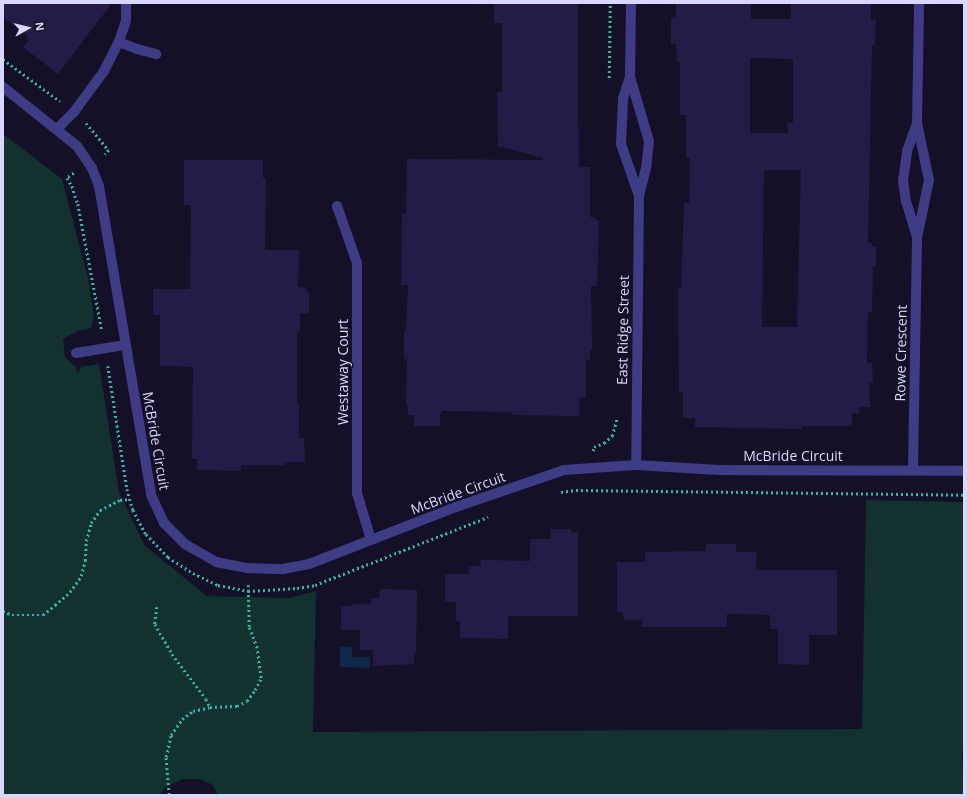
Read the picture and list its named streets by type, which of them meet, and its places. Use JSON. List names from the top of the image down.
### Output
{
  "streets": {
    "street": [
      "East Ridge Street",
      "Rowe Crescent",
      "Westaway Court",
      "McBride Circuit"
    ]
  },
  "crossings": [
    ["East Ridge Street", "McBride Circuit"],
    ["Rowe Crescent", "McBride Circuit"],
    ["Westaway Court", "McBride Circuit"]
  ],
  "north": "right"
}
